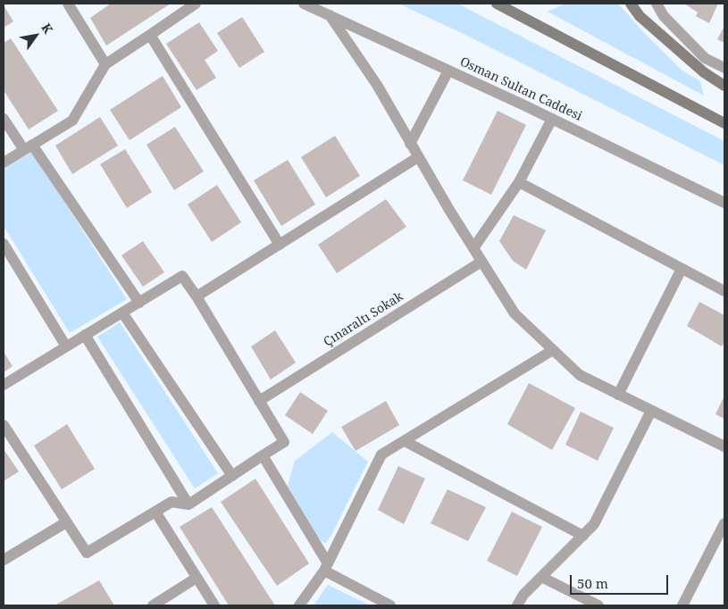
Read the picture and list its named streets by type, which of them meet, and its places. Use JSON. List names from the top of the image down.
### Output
{
  "streets": {
    "street": ["Osman Sultan Caddesi", "Çınaraltı Sokak"]
  },
  "scale_bar": "50 m",
  "north": "top right"
}
